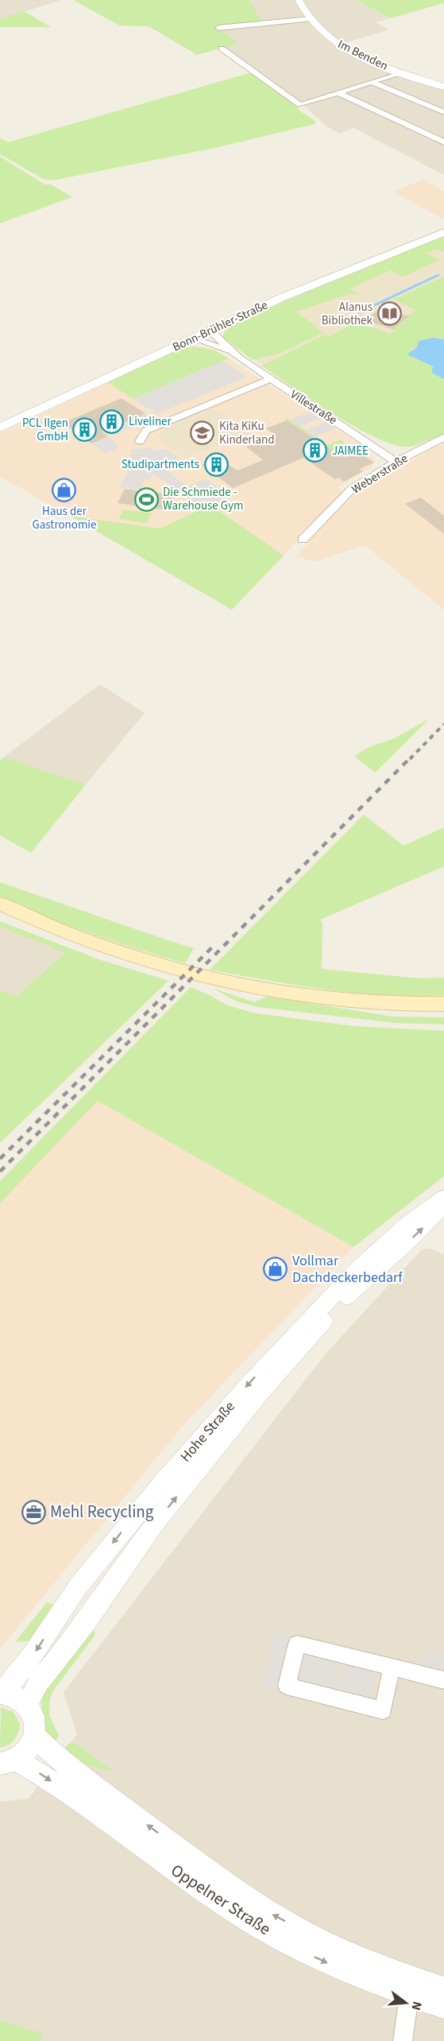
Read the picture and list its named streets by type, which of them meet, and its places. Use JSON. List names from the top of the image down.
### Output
{
  "streets": {
    "street": [
      "Im Benden",
      "Bonn-Brühler-Straße",
      "Villestraße",
      "Weberstraße",
      "Hohe Straße",
      "Oppelner Straße"
    ]
  },
  "crossings": [
    ["Bonn-Brühler-Straße", "Villestraße"],
    ["Villestraße", "Weberstraße"]
  ],
  "places": {
    "library": ["Alanus Bibliothek"],
    "building": [
      "Liveliner",
      "PCL Ilgen GmbH",
      "JAIMEE",
      "Studipartments"
    ],
    "school or university": ["Kita KiKu Kinderland"],
    "shop": ["Haus der Gastronomie", "Vollmar Dachdeckerbedarf"],
    "sports": ["Die Schmiede - Warehouse Gym"],
    "office": ["Mehl Recycling"]
  },
  "north": "right"
}
